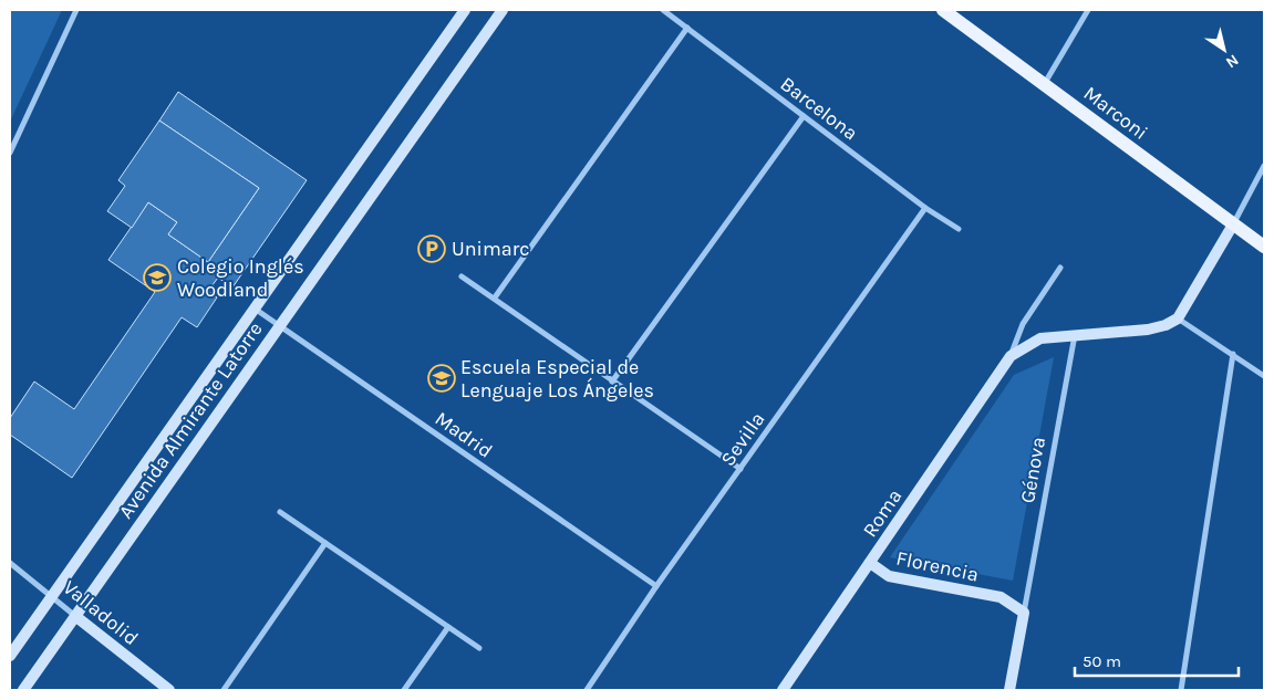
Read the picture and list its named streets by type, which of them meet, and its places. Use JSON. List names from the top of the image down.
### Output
{
  "streets": {
    "main road": [
      "Marconi",
      "Avenida Almirante Latorre",
      "Génova",
      "Roma",
      "Florencia",
      "Valladolid"
    ],
    "street": ["Barcelona", "Madrid", "Sevilla"]
  },
  "crossings": [
    ["Barcelona", "Sevilla"],
    ["Avenida Almirante Latorre", "Madrid"],
    ["Avenida Almirante Latorre", "Valladolid"],
    ["Madrid", "Sevilla"],
    ["Génova", "Roma"],
    ["Génova", "Florencia"],
    ["Roma", "Florencia"]
  ],
  "places": {
    "parking": ["Unimarc"],
    "school or university": ["Colegio Inglés Woodland", "Escuela Especial de Lenguaje Los Ángeles"]
  },
  "scale_bar": "50 m",
  "north": "bottom right"
}
